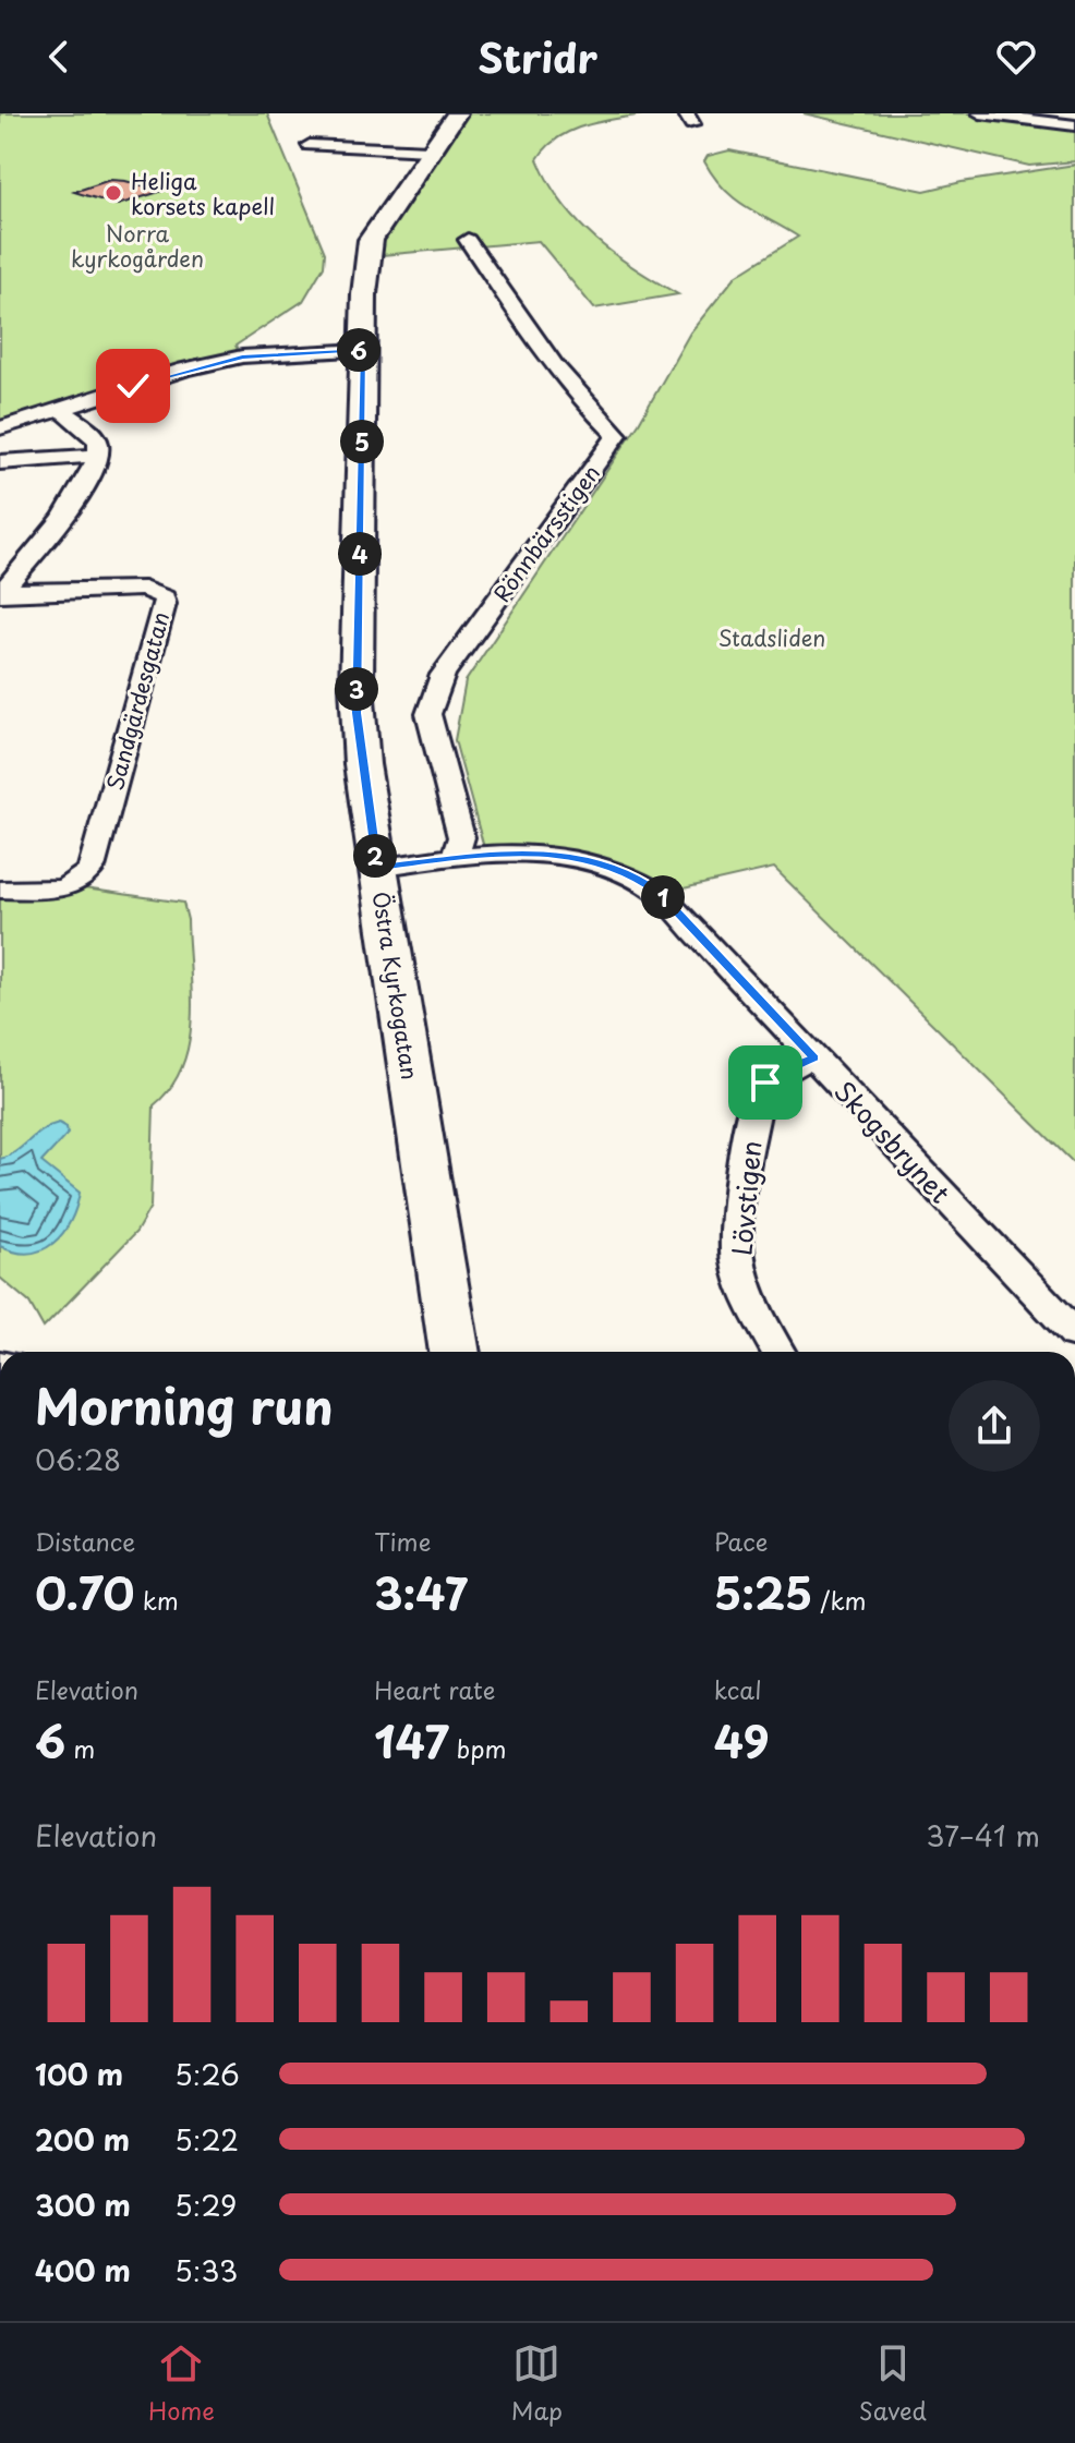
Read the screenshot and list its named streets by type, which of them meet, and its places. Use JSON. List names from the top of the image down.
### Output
{
  "streets": {
    "street": [
      "Rönnbärsstigen",
      "Sandgärdesgatan",
      "Östra Kyrkogatan",
      "Skogsbrynet",
      "Lövstigen"
    ]
  },
  "crossings": [
    ["Rönnbärsstigen", "Skogsbrynet"],
    ["Östra Kyrkogatan", "Skogsbrynet"],
    ["Skogsbrynet", "Lövstigen"]
  ],
  "parks": ["Norra kyrkogården", "Stadsliden"],
  "places": ["Heliga korsets kapell"],
  "page": {
    "header": "Stridr",
    "pins": [
      "6",
      "5",
      "4",
      "3",
      "2",
      "1"
    ],
    "heading": ["Morning run", "06:28"],
    "stats": [
      ["Distance", "0.70 km"],
      ["Time", "3:47"],
      ["Pace", "5:25 /km"],
      ["Elevation", "6 m"],
      ["Heart rate", "147 bpm"],
      ["kcal", "49"]
    ],
    "chart": ["Elevation", "37–41 m"],
    "list": [
      {
        "name": "100 m",
        "note": "5:26"
      },
      {
        "name": "200 m",
        "note": "5:22"
      },
      {
        "name": "300 m",
        "note": "5:29"
      },
      {
        "name": "400 m",
        "note": "5:33"
      }
    ],
    "tabs": ["Home", "Map", "Saved"]
  }
}
